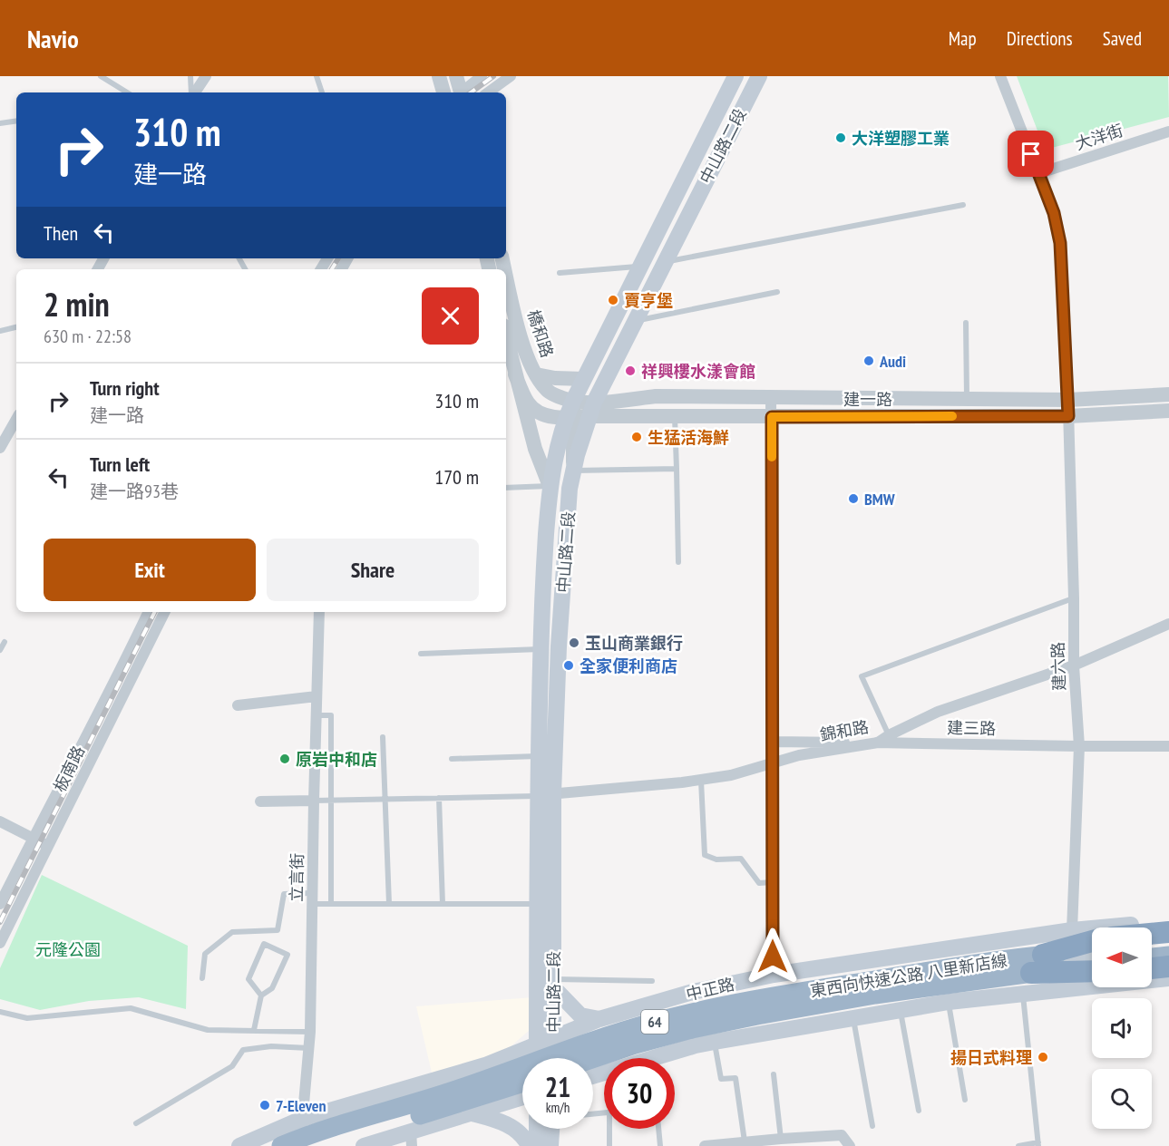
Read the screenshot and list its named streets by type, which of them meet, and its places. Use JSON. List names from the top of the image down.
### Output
{
  "streets": {
    "highway": ["東西向快速公路 八里新店線", "64"],
    "main road": ["中山路二段", "中正路"],
    "street": [
      "大洋街",
      "橋和路",
      "建一路",
      "建六路",
      "建三路",
      "錦和路",
      "板南路",
      "立言街"
    ]
  },
  "crossings": [
    ["中山路二段", "橋和路"],
    ["中山路二段", "建一路"],
    ["中山路二段", "錦和路"],
    ["中山路二段", "中正路"],
    ["橋和路", "建一路"],
    ["建一路", "建六路"],
    ["建六路", "建三路"],
    ["建六路", "錦和路"],
    ["建六路", "中正路"],
    ["建三路", "錦和路"],
    ["立言街", "中正路"]
  ],
  "parks": ["元隆公園"],
  "places": [
    "大洋塑膠工業",
    "賣亨堡",
    "Audi",
    "祥興樓水漾會館",
    "生猛活海鮮",
    "BMW",
    "玉山商業銀行",
    "全家便利商店",
    "原岩中和店",
    "揚日式料理",
    "7-Eleven"
  ],
  "north": "left",
  "page": {
    "header": "Navio",
    "nav": ["Map", "Directions", "Saved"],
    "turn": ["310 m", "建一路"],
    "then": "Then",
    "heading": ["2 min", "630 m · 22:58"],
    "list": [
      {
        "name": "Turn right",
        "note": "建一路",
        "value": "310 m"
      },
      {
        "name": "Turn left",
        "note": "建一路93巷",
        "value": "170 m"
      }
    ],
    "buttons": ["Exit", "Share"],
    "speed": "21 km/h",
    "limit": "30"
  }
}
